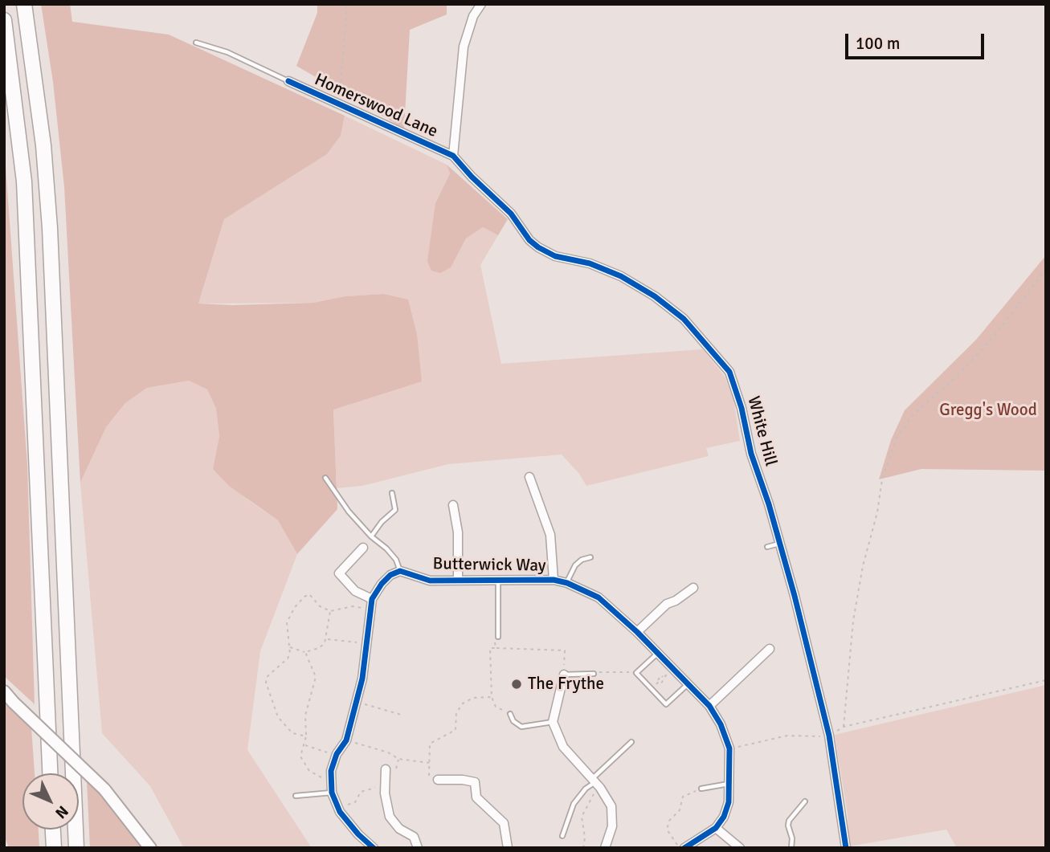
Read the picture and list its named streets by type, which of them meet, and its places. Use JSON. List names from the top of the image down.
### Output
{
  "streets": {
    "street": ["Homerswood Lane", "White Hill", "Butterwick Way"]
  },
  "crossings": [
    ["Homerswood Lane", "White Hill"]
  ],
  "parks": ["Gregg's Wood"],
  "places": ["The Frythe"],
  "scale_bar": "100 m",
  "north": "bottom right"
}
